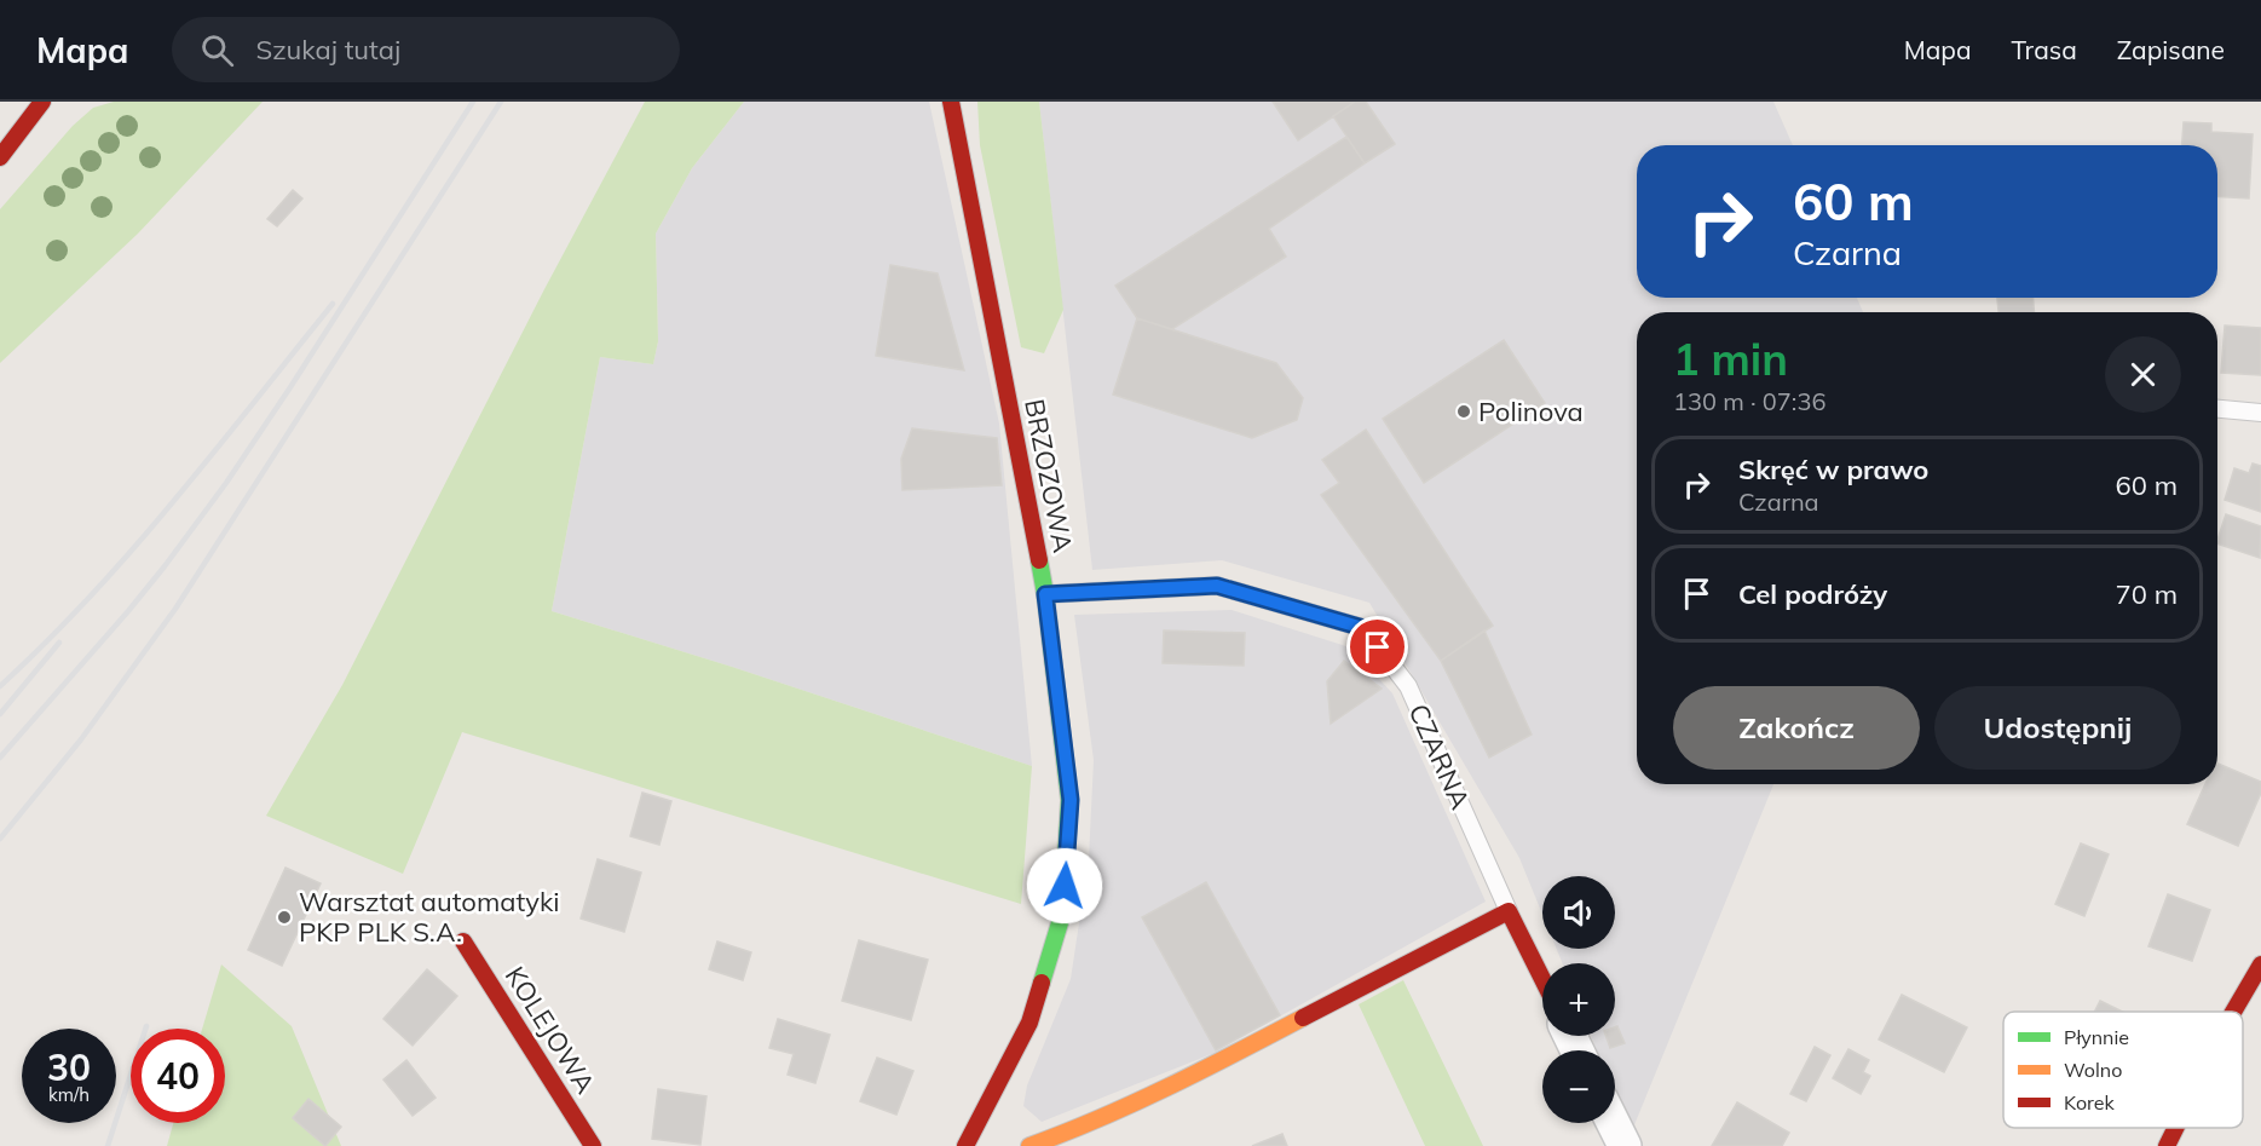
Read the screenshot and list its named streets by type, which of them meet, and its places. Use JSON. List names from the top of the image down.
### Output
{
  "streets": {
    "street": ["BRZOZOWA", "CZARNA", "KOLEJOWA"]
  },
  "crossings": [
    ["BRZOZOWA", "CZARNA"]
  ],
  "places": ["Polinova", "Warsztat automatyki PKP PLK S.A."],
  "legend": ["Płynnie", "Wolno", "Korek"],
  "page": {
    "header": "Mapa",
    "search": "Szukaj tutaj",
    "nav": ["Mapa", "Trasa", "Zapisane"],
    "turn": ["60 m", "Czarna"],
    "heading": ["1 min", "130 m · 07:36"],
    "list": [
      {
        "name": "Skręć w prawo",
        "note": "Czarna",
        "value": "60 m"
      },
      {
        "name": "Cel podróży",
        "value": "70 m"
      }
    ],
    "buttons": ["Zakończ", "Udostępnij"],
    "map_buttons": ["+", "−"],
    "speed": "30 km/h",
    "limit": "40"
  }
}
